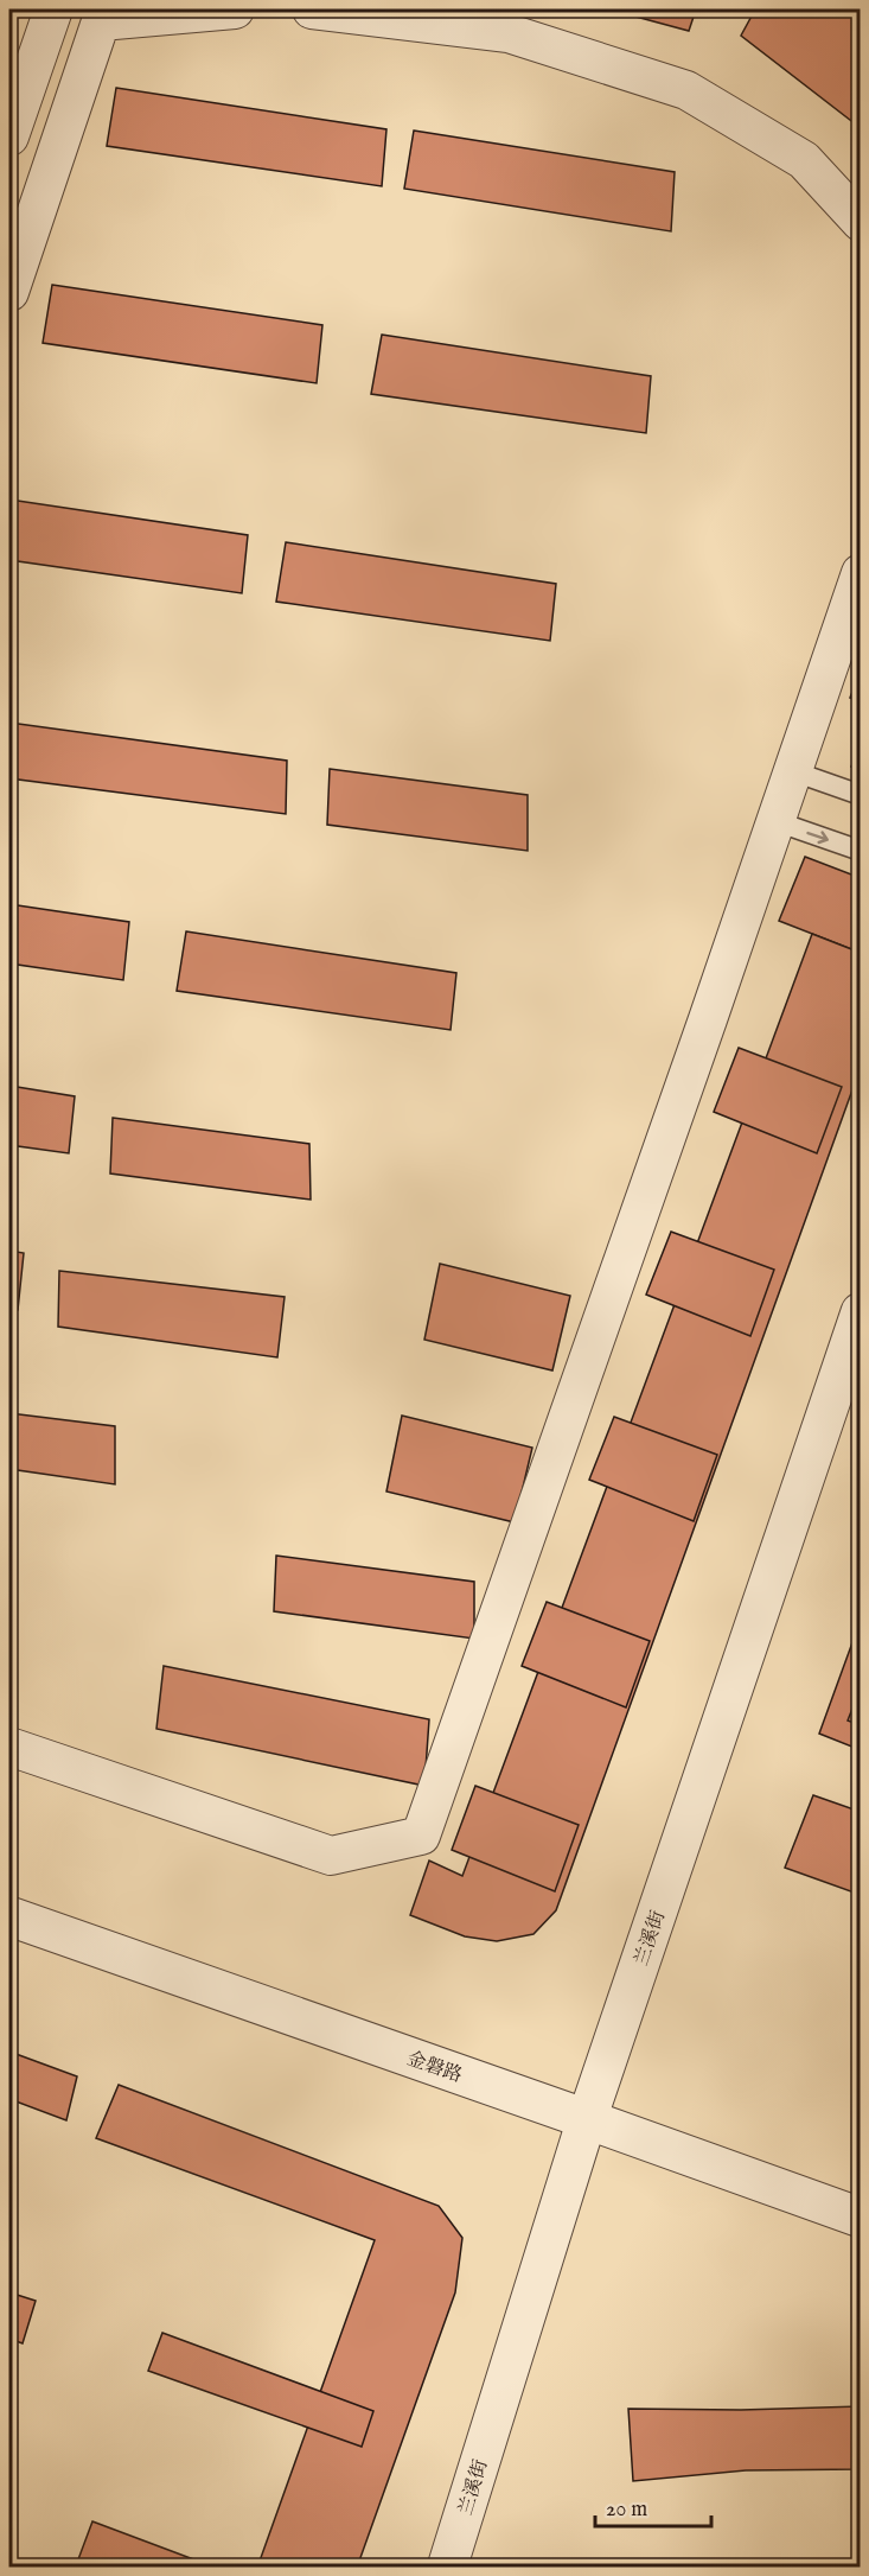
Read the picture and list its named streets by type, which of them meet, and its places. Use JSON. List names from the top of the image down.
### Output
{
  "streets": {
    "street": ["兰溪街", "金磐路"]
  },
  "crossings": [
    ["兰溪街", "金磐路"]
  ],
  "scale_bar": "20 m"
}
